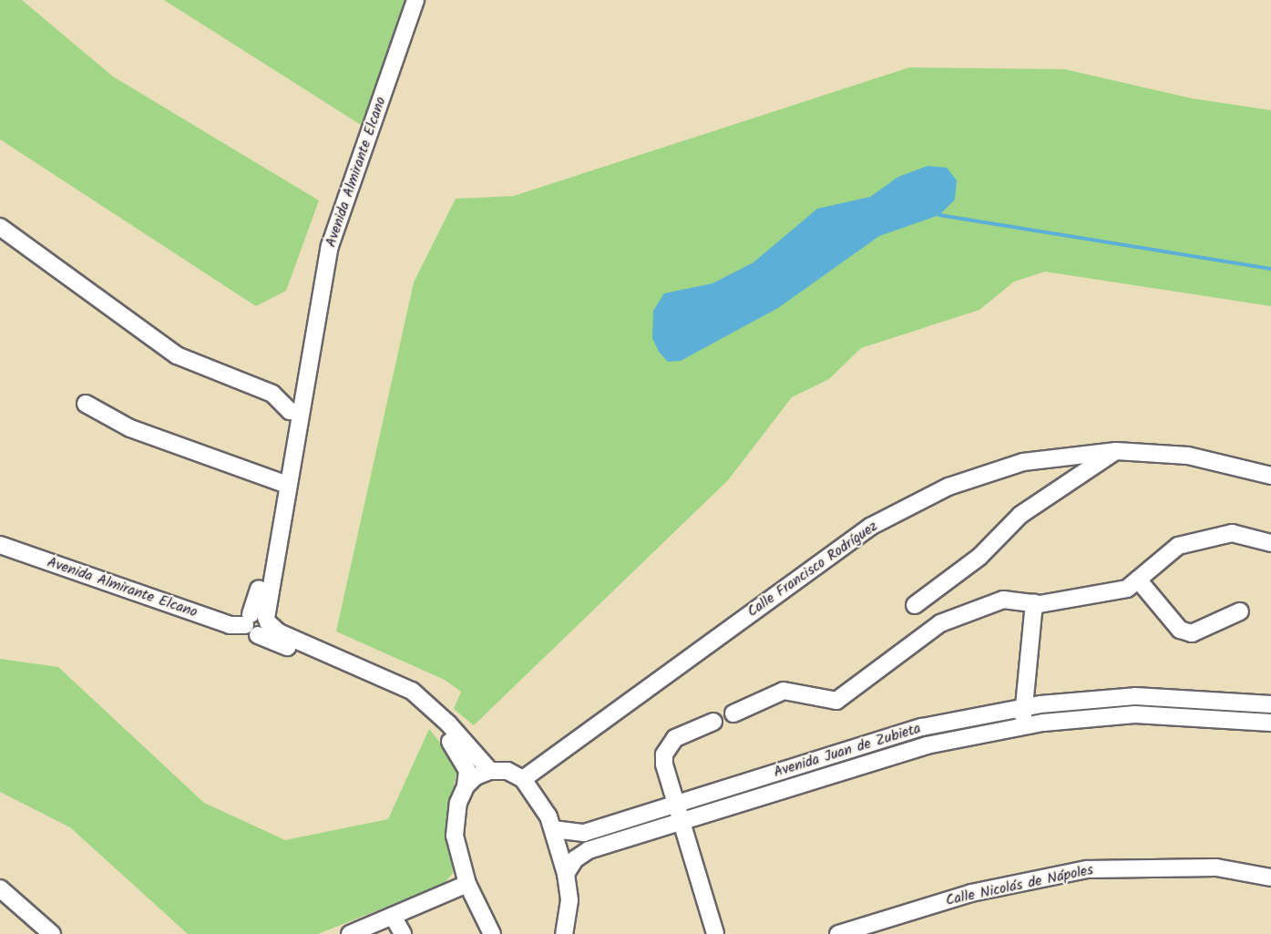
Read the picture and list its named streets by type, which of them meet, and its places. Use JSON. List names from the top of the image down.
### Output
{
  "streets": {
    "street": [
      "Avenida Almirante Elcano",
      "Calle Francisco Rodríguez",
      "Avenida Juan de Zubieta",
      "Calle Nicolás de Nápoles"
    ]
  }
}
